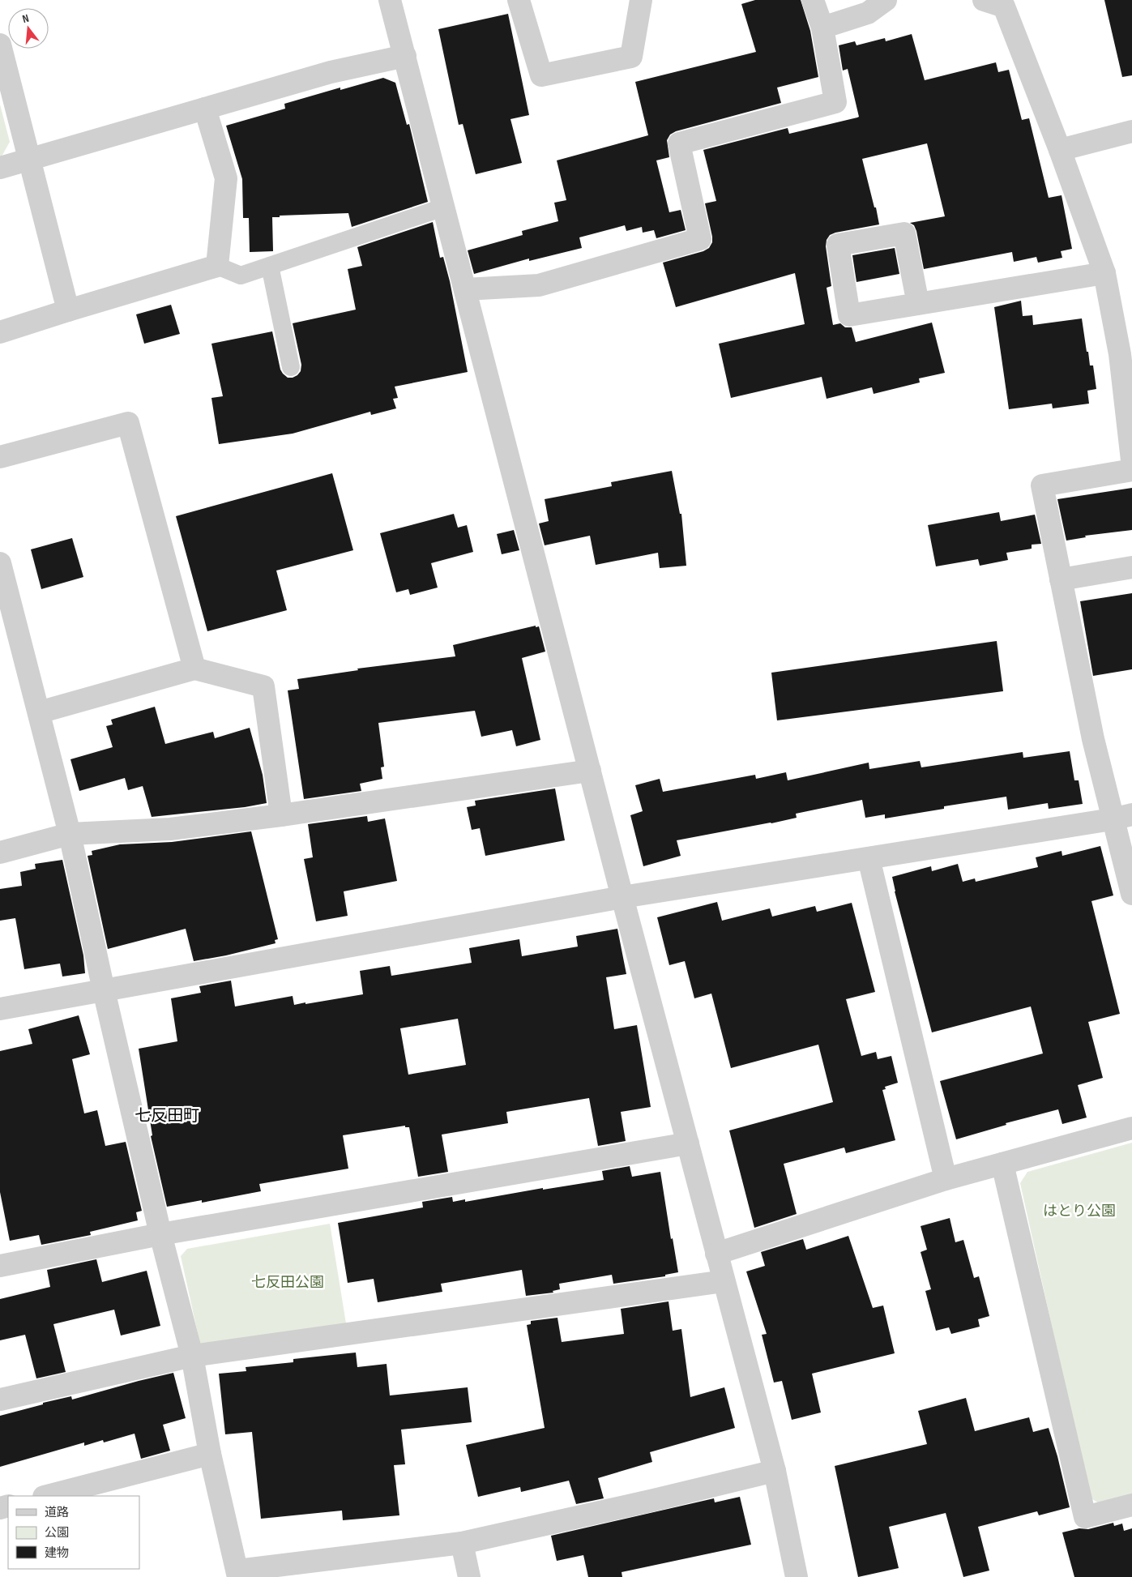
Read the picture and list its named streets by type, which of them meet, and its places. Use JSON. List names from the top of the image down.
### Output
{
  "districts": ["七反田町"],
  "parks": ["はとり公園", "七反田公園"],
  "legend": ["道路", "公園", "建物"],
  "north": "top"
}
